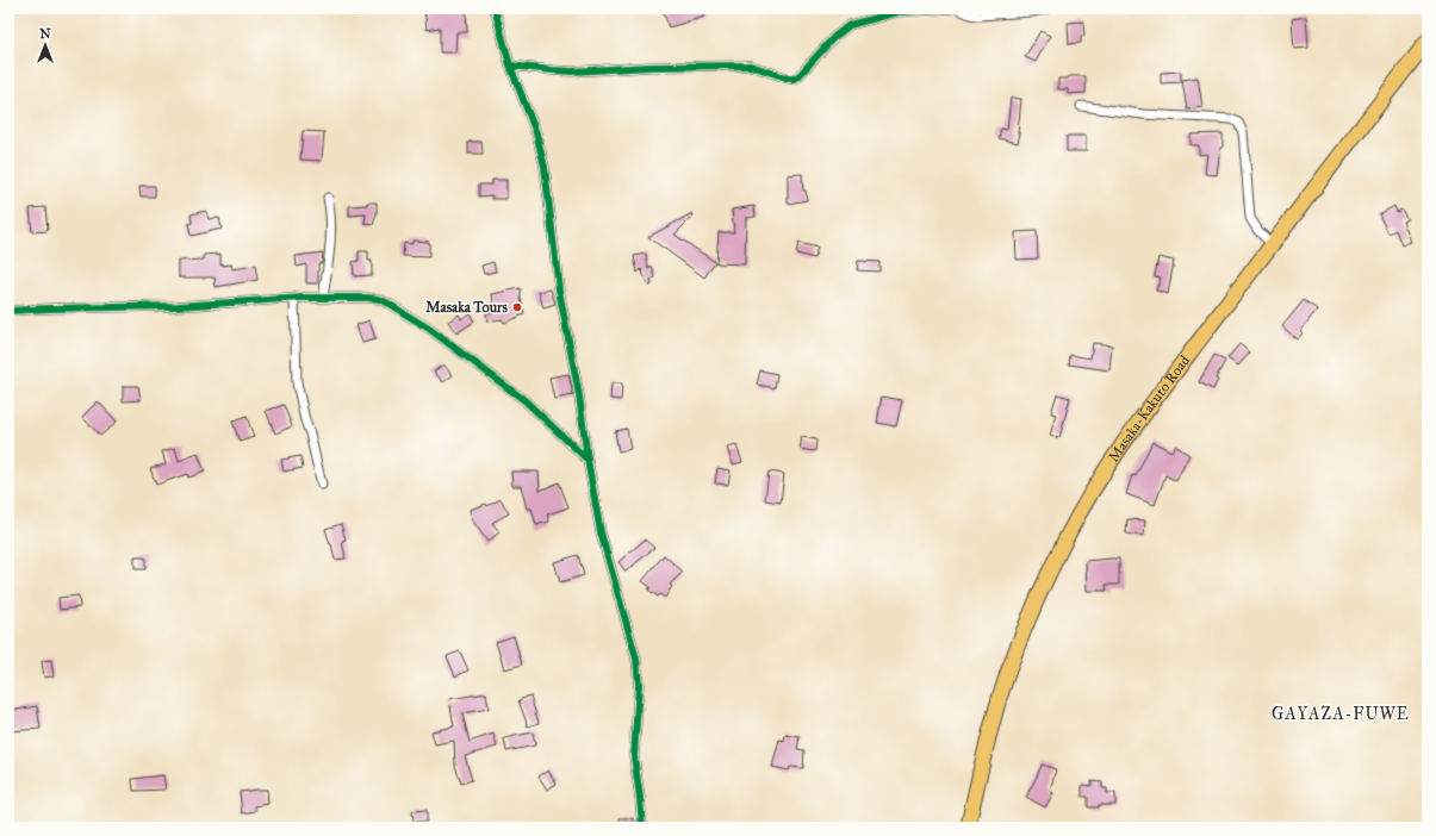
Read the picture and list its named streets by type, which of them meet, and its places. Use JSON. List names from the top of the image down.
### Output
{
  "streets": {
    "highway": ["Masaka-Kakuto Road"]
  },
  "districts": ["GAYAZA-FUWE"],
  "places": ["Masaka Tours"],
  "north": "top"
}
